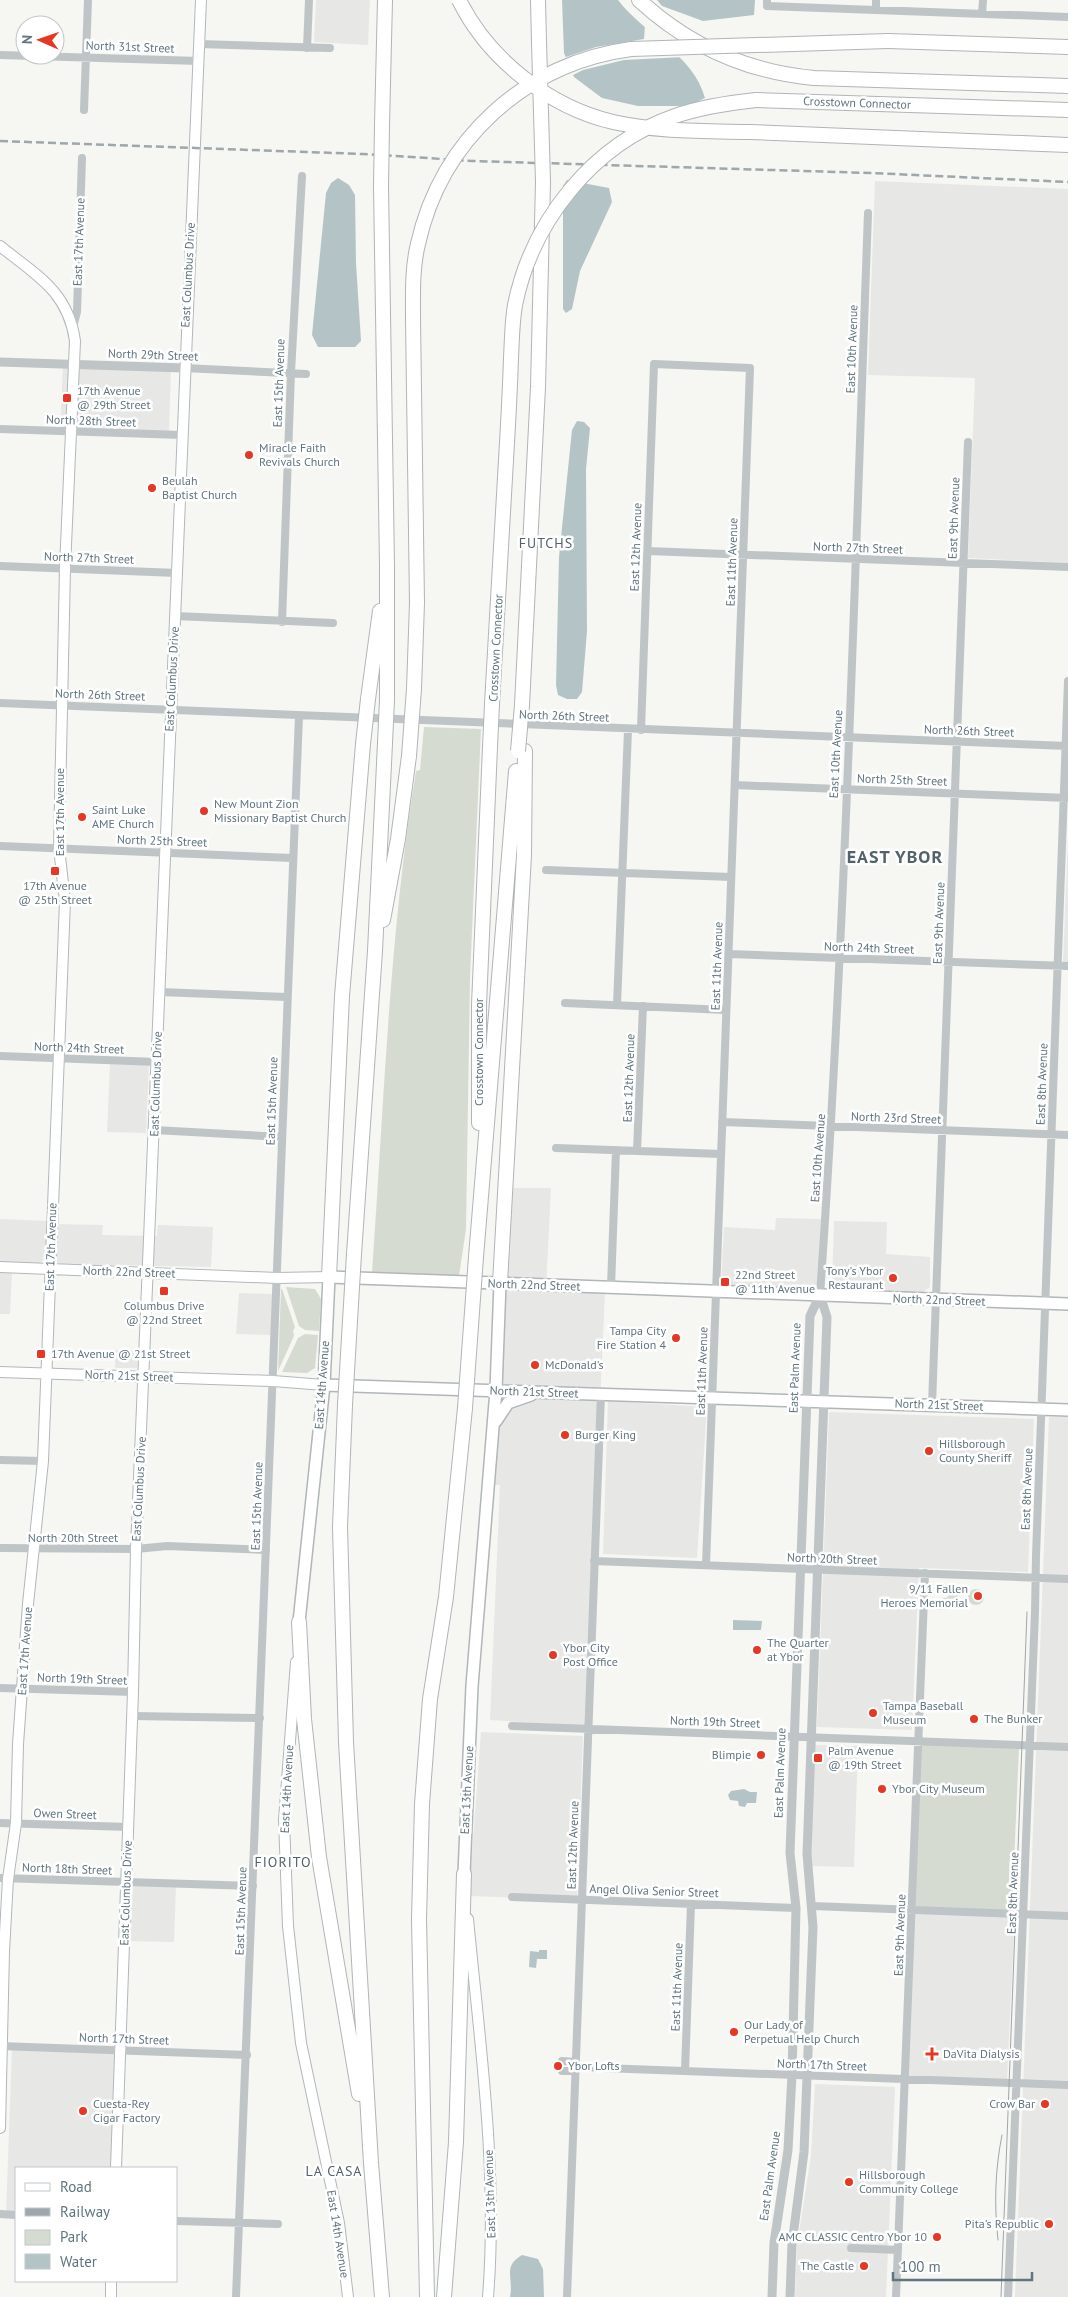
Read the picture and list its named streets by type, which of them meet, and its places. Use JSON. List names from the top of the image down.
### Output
{
  "streets": {
    "highway": ["Crosstown Connector"],
    "main road": [
      "East 17th Avenue",
      "East Columbus Drive",
      "North 22nd Street",
      "North 21st Street",
      "East 14th Avenue",
      "East 13th Avenue"
    ],
    "street": [
      "North 31st Street",
      "East 10th Avenue",
      "North 29th Street",
      "East 15th Avenue",
      "North 28th Street",
      "East 9th Avenue",
      "East 12th Avenue",
      "North 27th Street",
      "East 11th Avenue",
      "North 26th Street",
      "North 25th Street",
      "North 24th Street",
      "East 8th Avenue",
      "North 23rd Street",
      "East Palm Avenue",
      "North 20th Street",
      "North 19th Street",
      "Owen Street",
      "North 18th Street",
      "Angel Oliva Senior Street",
      "North 17th Street"
    ]
  },
  "crossings": [
    ["North 31st Street", "East Columbus Drive"],
    ["East 17th Avenue", "North 29th Street"],
    ["East 17th Avenue", "North 28th Street"],
    ["East 17th Avenue", "North 27th Street"],
    ["East 17th Avenue", "North 26th Street"],
    ["East 17th Avenue", "North 25th Street"],
    ["East 17th Avenue", "North 24th Street"],
    ["East 17th Avenue", "North 22nd Street"],
    ["East 17th Avenue", "North 21st Street"],
    ["East 17th Avenue", "North 20th Street"],
    ["East 17th Avenue", "North 19th Street"],
    ["East 17th Avenue", "Owen Street"],
    ["East 17th Avenue", "North 18th Street"],
    ["East 17th Avenue", "North 17th Street"],
    ["East Columbus Drive", "North 29th Street"],
    ["East Columbus Drive", "North 28th Street"],
    ["East Columbus Drive", "North 27th Street"],
    ["East Columbus Drive", "North 26th Street"],
    ["East Columbus Drive", "North 25th Street"],
    ["East Columbus Drive", "North 24th Street"],
    ["East Columbus Drive", "North 22nd Street"],
    ["East Columbus Drive", "North 21st Street"],
    ["East Columbus Drive", "North 20th Street"],
    ["East Columbus Drive", "North 19th Street"],
    ["East Columbus Drive", "Owen Street"],
    ["East Columbus Drive", "North 18th Street"],
    ["East Columbus Drive", "North 17th Street"],
    ["East 10th Avenue", "North 27th Street"],
    ["East 10th Avenue", "North 26th Street"],
    ["East 10th Avenue", "North 25th Street"],
    ["East 10th Avenue", "North 24th Street"],
    ["East 10th Avenue", "North 23rd Street"],
    ["East 10th Avenue", "North 22nd Street"],
    ["East 10th Avenue", "East Palm Avenue"],
    ["North 29th Street", "East 15th Avenue"],
    ["East 15th Avenue", "North 26th Street"],
    ["East 15th Avenue", "North 25th Street"],
    ["East 15th Avenue", "North 22nd Street"],
    ["East 15th Avenue", "North 21st Street"],
    ["East 15th Avenue", "North 20th Street"],
    ["East 15th Avenue", "North 18th Street"],
    ["East 15th Avenue", "North 17th Street"],
    ["East 9th Avenue", "North 27th Street"],
    ["East 9th Avenue", "North 26th Street"],
    ["East 9th Avenue", "North 25th Street"],
    ["East 9th Avenue", "North 24th Street"],
    ["East 9th Avenue", "North 23rd Street"],
    ["East 9th Avenue", "North 22nd Street"],
    ["East 9th Avenue", "North 21st Street"],
    ["East 9th Avenue", "North 20th Street"],
    ["East 9th Avenue", "North 19th Street"],
    ["East 9th Avenue", "North 17th Street"],
    ["East 12th Avenue", "North 27th Street"],
    ["East 12th Avenue", "East 11th Avenue"],
    ["East 12th Avenue", "North 26th Street"],
    ["East 12th Avenue", "North 21st Street"],
    ["East 12th Avenue", "North 20th Street"],
    ["East 12th Avenue", "North 19th Street"],
    ["East 12th Avenue", "Angel Oliva Senior Street"],
    ["East 12th Avenue", "North 17th Street"],
    ["North 27th Street", "East 11th Avenue"],
    ["East 11th Avenue", "North 26th Street"],
    ["East 11th Avenue", "North 25th Street"],
    ["East 11th Avenue", "North 24th Street"],
    ["East 11th Avenue", "North 23rd Street"],
    ["East 11th Avenue", "North 22nd Street"],
    ["East 11th Avenue", "North 21st Street"],
    ["East 11th Avenue", "North 20th Street"],
    ["East 11th Avenue", "Angel Oliva Senior Street"],
    ["East 11th Avenue", "North 17th Street"],
    ["North 26th Street", "East 8th Avenue"],
    ["North 25th Street", "East 8th Avenue"],
    ["North 24th Street", "East 8th Avenue"],
    ["East 8th Avenue", "North 23rd Street"],
    ["East 8th Avenue", "North 22nd Street"],
    ["East 8th Avenue", "North 21st Street"],
    ["East 8th Avenue", "North 20th Street"],
    ["East 8th Avenue", "North 19th Street"],
    ["East 8th Avenue", "North 17th Street"],
    ["North 22nd Street", "East Palm Avenue"],
    ["North 22nd Street", "East 14th Avenue"],
    ["North 22nd Street", "East 13th Avenue"],
    ["East Palm Avenue", "North 21st Street"],
    ["East Palm Avenue", "North 20th Street"],
    ["East Palm Avenue", "North 19th Street"],
    ["East Palm Avenue", "Angel Oliva Senior Street"],
    ["East Palm Avenue", "North 17th Street"],
    ["North 21st Street", "East 14th Avenue"],
    ["North 21st Street", "East 13th Avenue"]
  ],
  "districts": [
    "FUTCHS",
    "EAST YBOR",
    "FIORITO",
    "LA CASA"
  ],
  "places": {
    "transit": [
      "17th Avenue @ 29th Street",
      "17th Avenue @ 25th Street",
      "22nd Street @ 11th Avenue",
      "Columbus Drive @ 22nd Street",
      "17th Avenue @ 21st Street",
      "Palm Avenue @ 19th Street"
    ],
    "other": [
      "Miracle Faith Revivals Church",
      "Beulah Baptist Church",
      "New Mount Zion Missionary Baptist Church",
      "Saint Luke AME Church",
      "Tony's Ybor Restaurant",
      "Tampa City Fire Station 4",
      "McDonald's",
      "Burger King",
      "Hillsborough County Sheriff",
      "9/11 Fallen Heroes Memorial",
      "The Quarter at Ybor",
      "Ybor City Post Office",
      "Tampa Baseball Museum",
      "The Bunker",
      "Blimpie",
      "Ybor City Museum",
      "Our Lady of Perpetual Help Church",
      "Ybor Lofts",
      "Crow Bar",
      "Cuesta-Rey Cigar Factory",
      "Hillsborough Community College",
      "Pita's Republic",
      "AMC CLASSIC Centro Ybor 10",
      "The Castle"
    ],
    "health": ["DaVita Dialysis"]
  },
  "legend": [
    "Road",
    "Railway",
    "Park",
    "Water"
  ],
  "scale_bar": "100 m",
  "north": "left"
}
